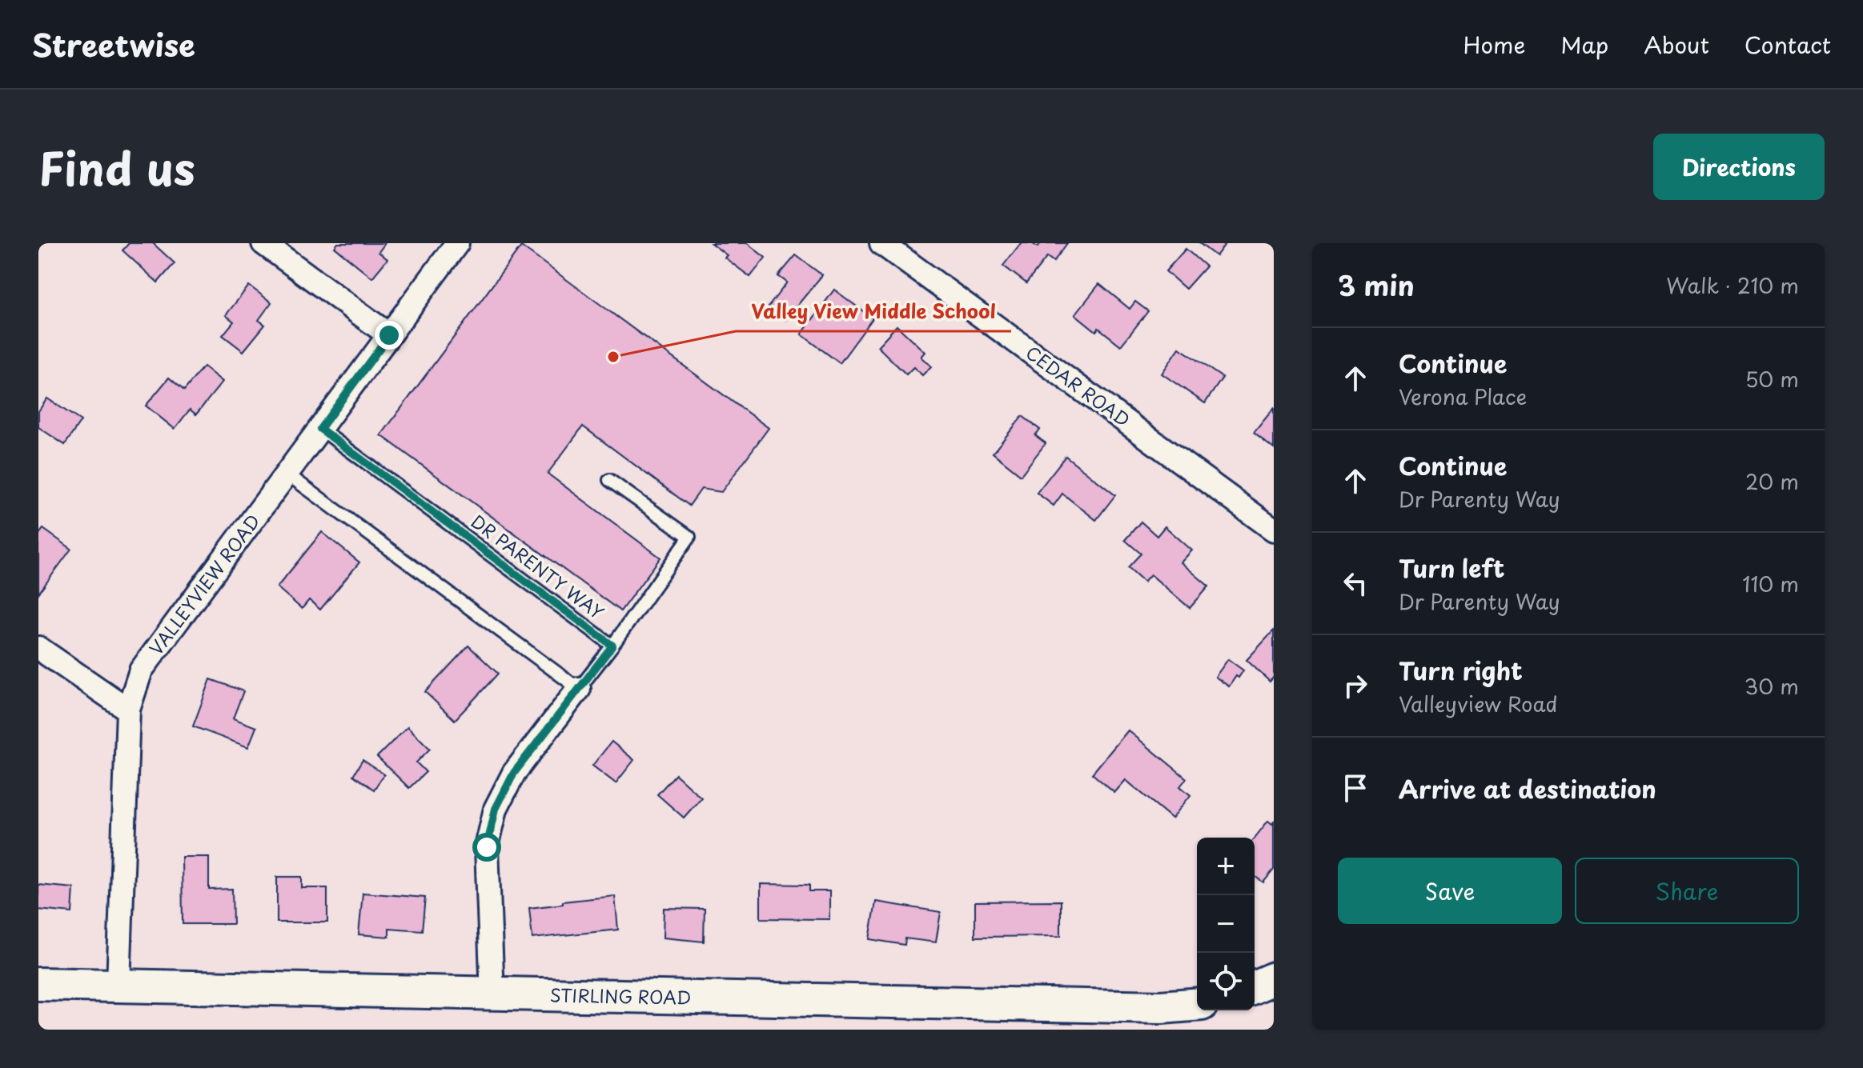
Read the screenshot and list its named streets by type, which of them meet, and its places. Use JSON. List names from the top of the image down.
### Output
{
  "streets": {
    "street": ["CEDAR ROAD", "VALLEYVIEW ROAD", "STIRLING ROAD"],
    "lane": ["DR PARENTY WAY"]
  },
  "crossings": [
    ["DR PARENTY WAY", "VALLEYVIEW ROAD"],
    ["VALLEYVIEW ROAD", "STIRLING ROAD"]
  ],
  "places": ["Valley View Middle School"],
  "page": {
    "header": "Streetwise",
    "nav": [
      "Home",
      "Map",
      "About",
      "Contact"
    ],
    "title": "Find us",
    "buttons": [
      "Directions",
      ["Save", "Share"]
    ],
    "heading": ["3 min", "Walk · 210 m"],
    "list": [
      ["Continue", "Verona Place", "50 m"],
      ["Continue", "Dr Parenty Way", "20 m"],
      ["Turn left", "Dr Parenty Way", "110 m"],
      ["Turn right", "Valleyview Road", "30 m"],
      "Arrive at destination"
    ],
    "map_buttons": ["+", "−"]
  }
}
